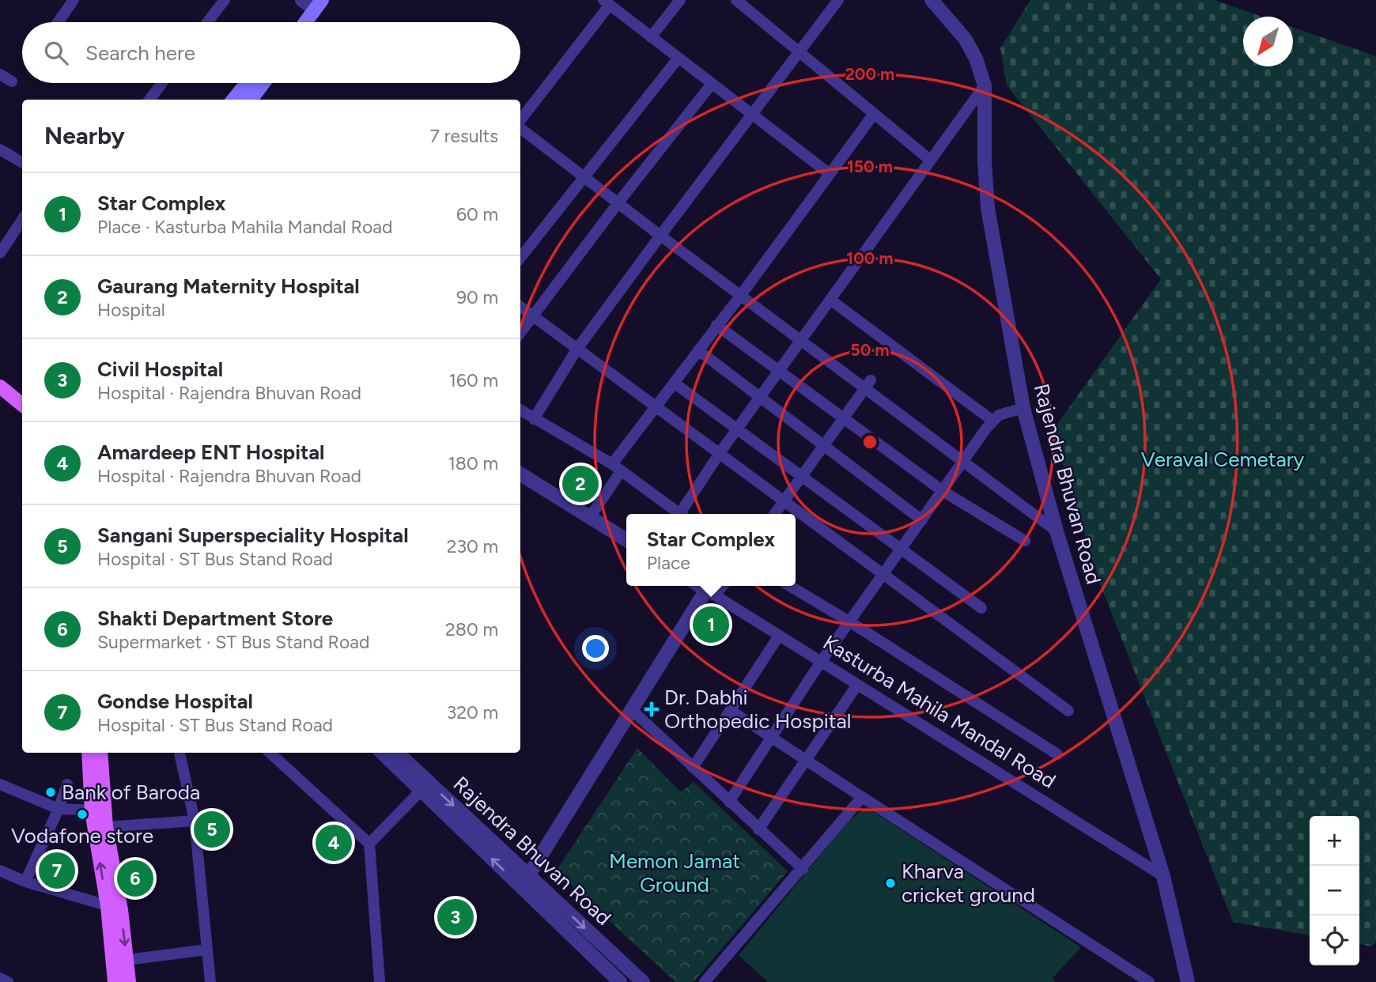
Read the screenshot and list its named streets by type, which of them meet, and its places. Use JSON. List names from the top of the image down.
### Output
{
  "streets": {
    "street": ["Rajendra Bhuvan Road", "Kasturba Mahila Mandal Road"]
  },
  "crossings": [
    ["Rajendra Bhuvan Road", "Kasturba Mahila Mandal Road"]
  ],
  "parks": ["Veraval Cemetary", "Memon Jamat Ground"],
  "places": {
    "health": ["Dr. Dabhi Orthopedic Hospital"],
    "other": ["Bank of Baroda", "Vodafone store", "Kharva cricket ground"]
  },
  "north": "bottom left",
  "page": {
    "search": "Search here",
    "heading": ["Nearby", "7 results"],
    "list": [
      {
        "mark": "1",
        "name": "Star Complex",
        "note": "Place · Kasturba Mahila Mandal Road",
        "value": "60 m"
      },
      {
        "mark": "2",
        "name": "Gaurang Maternity Hospital",
        "note": "Hospital",
        "value": "90 m"
      },
      {
        "mark": "3",
        "name": "Civil Hospital",
        "note": "Hospital · Rajendra Bhuvan Road",
        "value": "160 m"
      },
      {
        "mark": "4",
        "name": "Amardeep ENT Hospital",
        "note": "Hospital · Rajendra Bhuvan Road",
        "value": "180 m"
      },
      {
        "mark": "5",
        "name": "Sangani Superspeciality Hospital",
        "note": "Hospital · ST Bus Stand Road",
        "value": "230 m"
      },
      {
        "mark": "6",
        "name": "Shakti Department Store",
        "note": "Supermarket · ST Bus Stand Road",
        "value": "280 m"
      },
      {
        "mark": "7",
        "name": "Gondse Hospital",
        "note": "Hospital · ST Bus Stand Road",
        "value": "320 m"
      }
    ],
    "pins": [
      "2",
      "1",
      "5",
      "4",
      "7",
      "6",
      "3"
    ],
    "popup": ["Star Complex", "Place"],
    "map_buttons": ["+", "−"]
  },
  "rings": [
    "200 m",
    "150 m",
    "100 m",
    "50 m"
  ]
}
